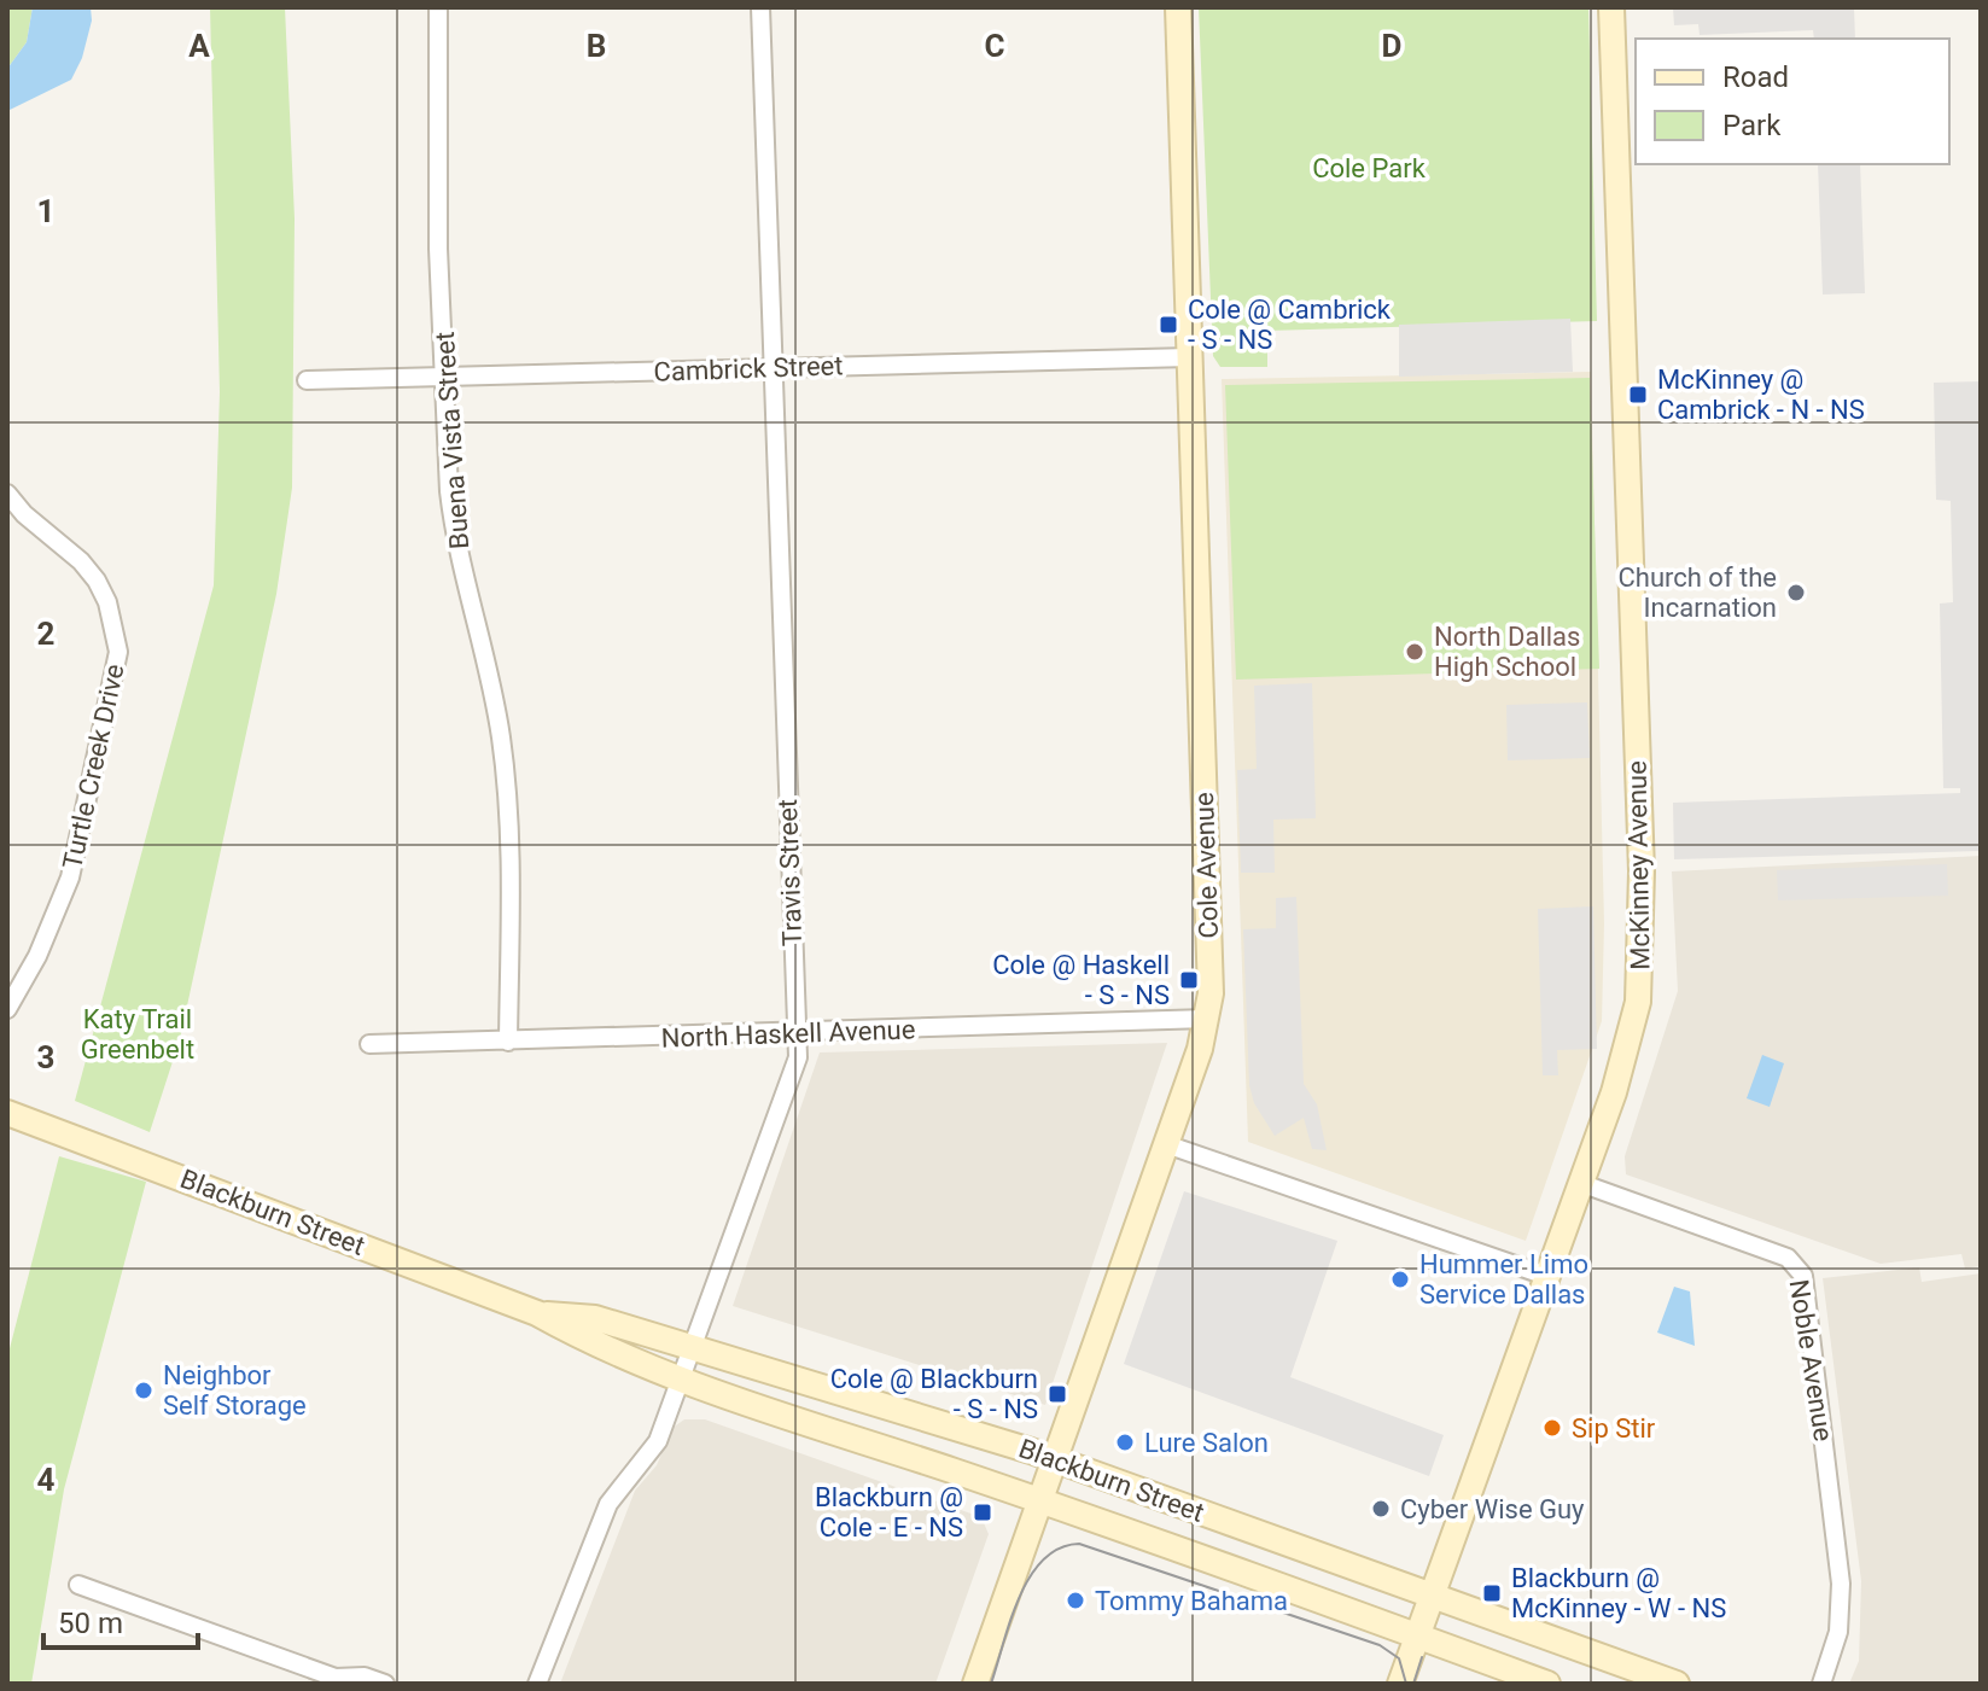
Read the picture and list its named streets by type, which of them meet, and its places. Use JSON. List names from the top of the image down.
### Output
{
  "streets": {
    "street": [
      "Cambrick Street",
      "Buena Vista Street",
      "Turtle Creek Drive",
      "Cole Avenue",
      "McKinney Avenue",
      "Travis Street",
      "North Haskell Avenue",
      "Blackburn Street",
      "Noble Avenue"
    ]
  },
  "crossings": [
    ["Cambrick Street", "Buena Vista Street"],
    ["Cambrick Street", "Cole Avenue"],
    ["Cambrick Street", "Travis Street"],
    ["Buena Vista Street", "North Haskell Avenue"],
    ["Cole Avenue", "North Haskell Avenue"],
    ["Cole Avenue", "Blackburn Street"],
    ["McKinney Avenue", "Blackburn Street"],
    ["McKinney Avenue", "Noble Avenue"],
    ["Travis Street", "North Haskell Avenue"],
    ["Travis Street", "Blackburn Street"]
  ],
  "parks": ["Cole Park", "Katy Trail Greenbelt"],
  "places": {
    "transit": [
      "Cole @ Cambrick - S - NS",
      "McKinney @ Cambrick - N - NS",
      "Cole @ Haskell - S - NS",
      "Cole @ Blackburn - S - NS",
      "Blackburn @ Cole - E - NS",
      "Blackburn @ McKinney - W - NS"
    ],
    "other": [
      "Church of the Incarnation",
      "North Dallas High School",
      "Hummer Limo Service Dallas",
      "Neighbor Self Storage",
      "Sip Stir",
      "Lure Salon",
      "Cyber Wise Guy",
      "Tommy Bahama"
    ]
  },
  "legend": ["Road", "Park"],
  "scale_bar": "50 m",
  "grid": {
    "columns": [
      "A",
      "B",
      "C",
      "D"
    ],
    "rows": [
      "1",
      "2",
      "3",
      "4"
    ]
  }
}
